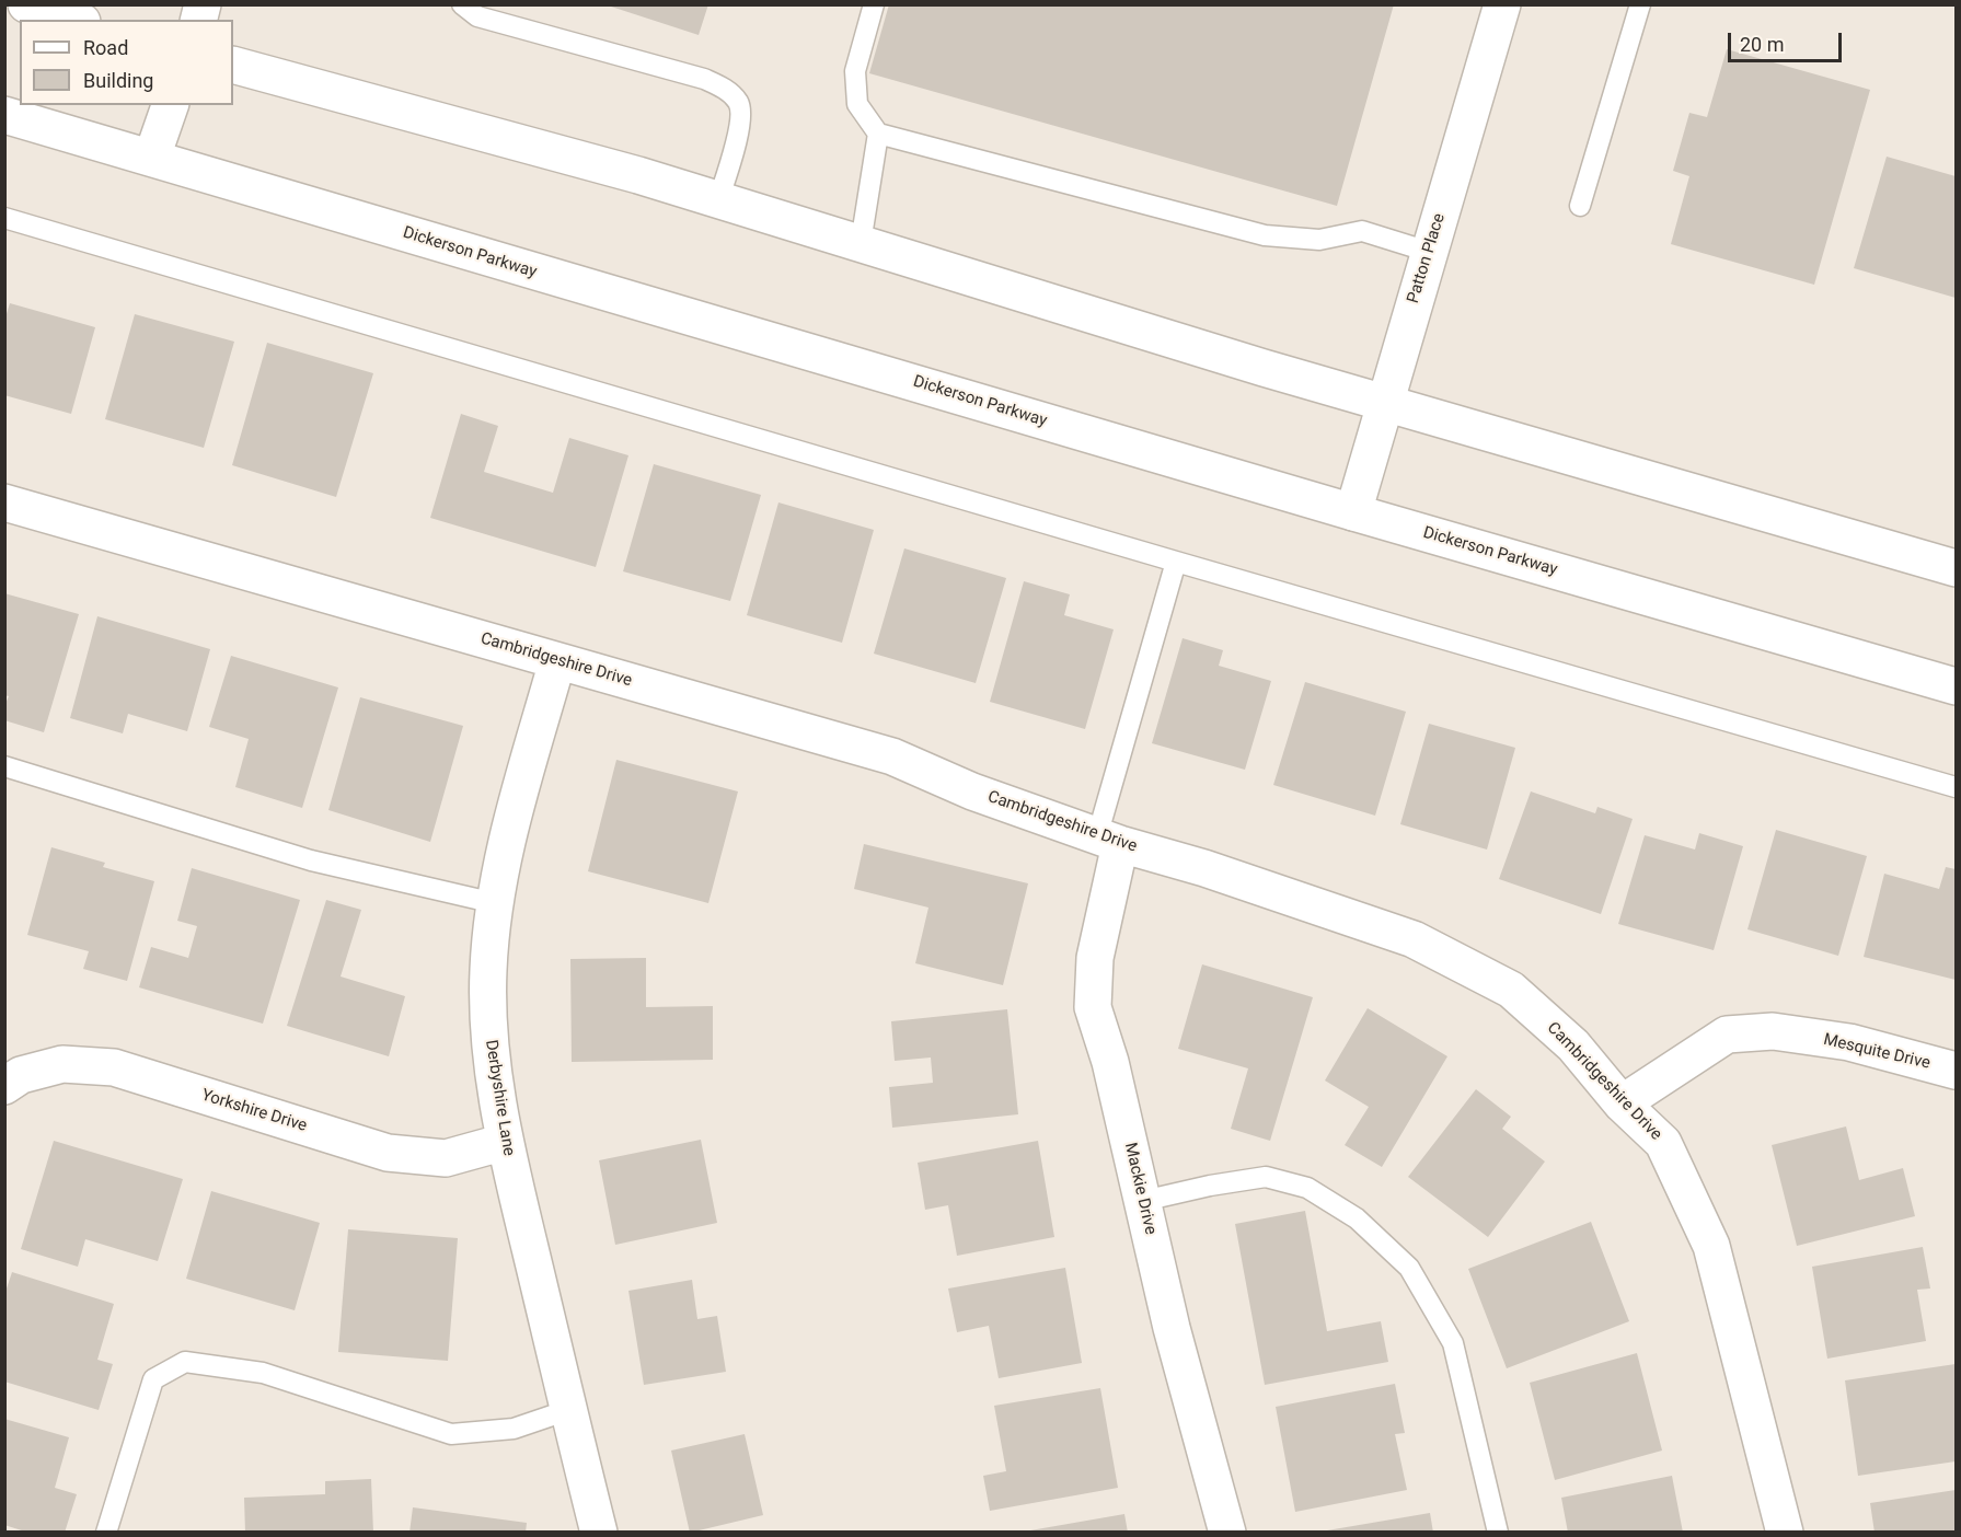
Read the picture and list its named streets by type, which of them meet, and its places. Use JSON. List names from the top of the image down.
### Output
{
  "streets": {
    "street": [
      "Dickerson Parkway",
      "Patton Place",
      "Cambridgeshire Drive",
      "Mesquite Drive",
      "Derbyshire Lane",
      "Yorkshire Drive",
      "Mackie Drive"
    ]
  },
  "crossings": [
    ["Dickerson Parkway", "Patton Place"],
    ["Cambridgeshire Drive", "Mesquite Drive"],
    ["Cambridgeshire Drive", "Derbyshire Lane"],
    ["Cambridgeshire Drive", "Mackie Drive"],
    ["Derbyshire Lane", "Yorkshire Drive"]
  ],
  "legend": ["Road", "Building"],
  "scale_bar": "20 m"
}
